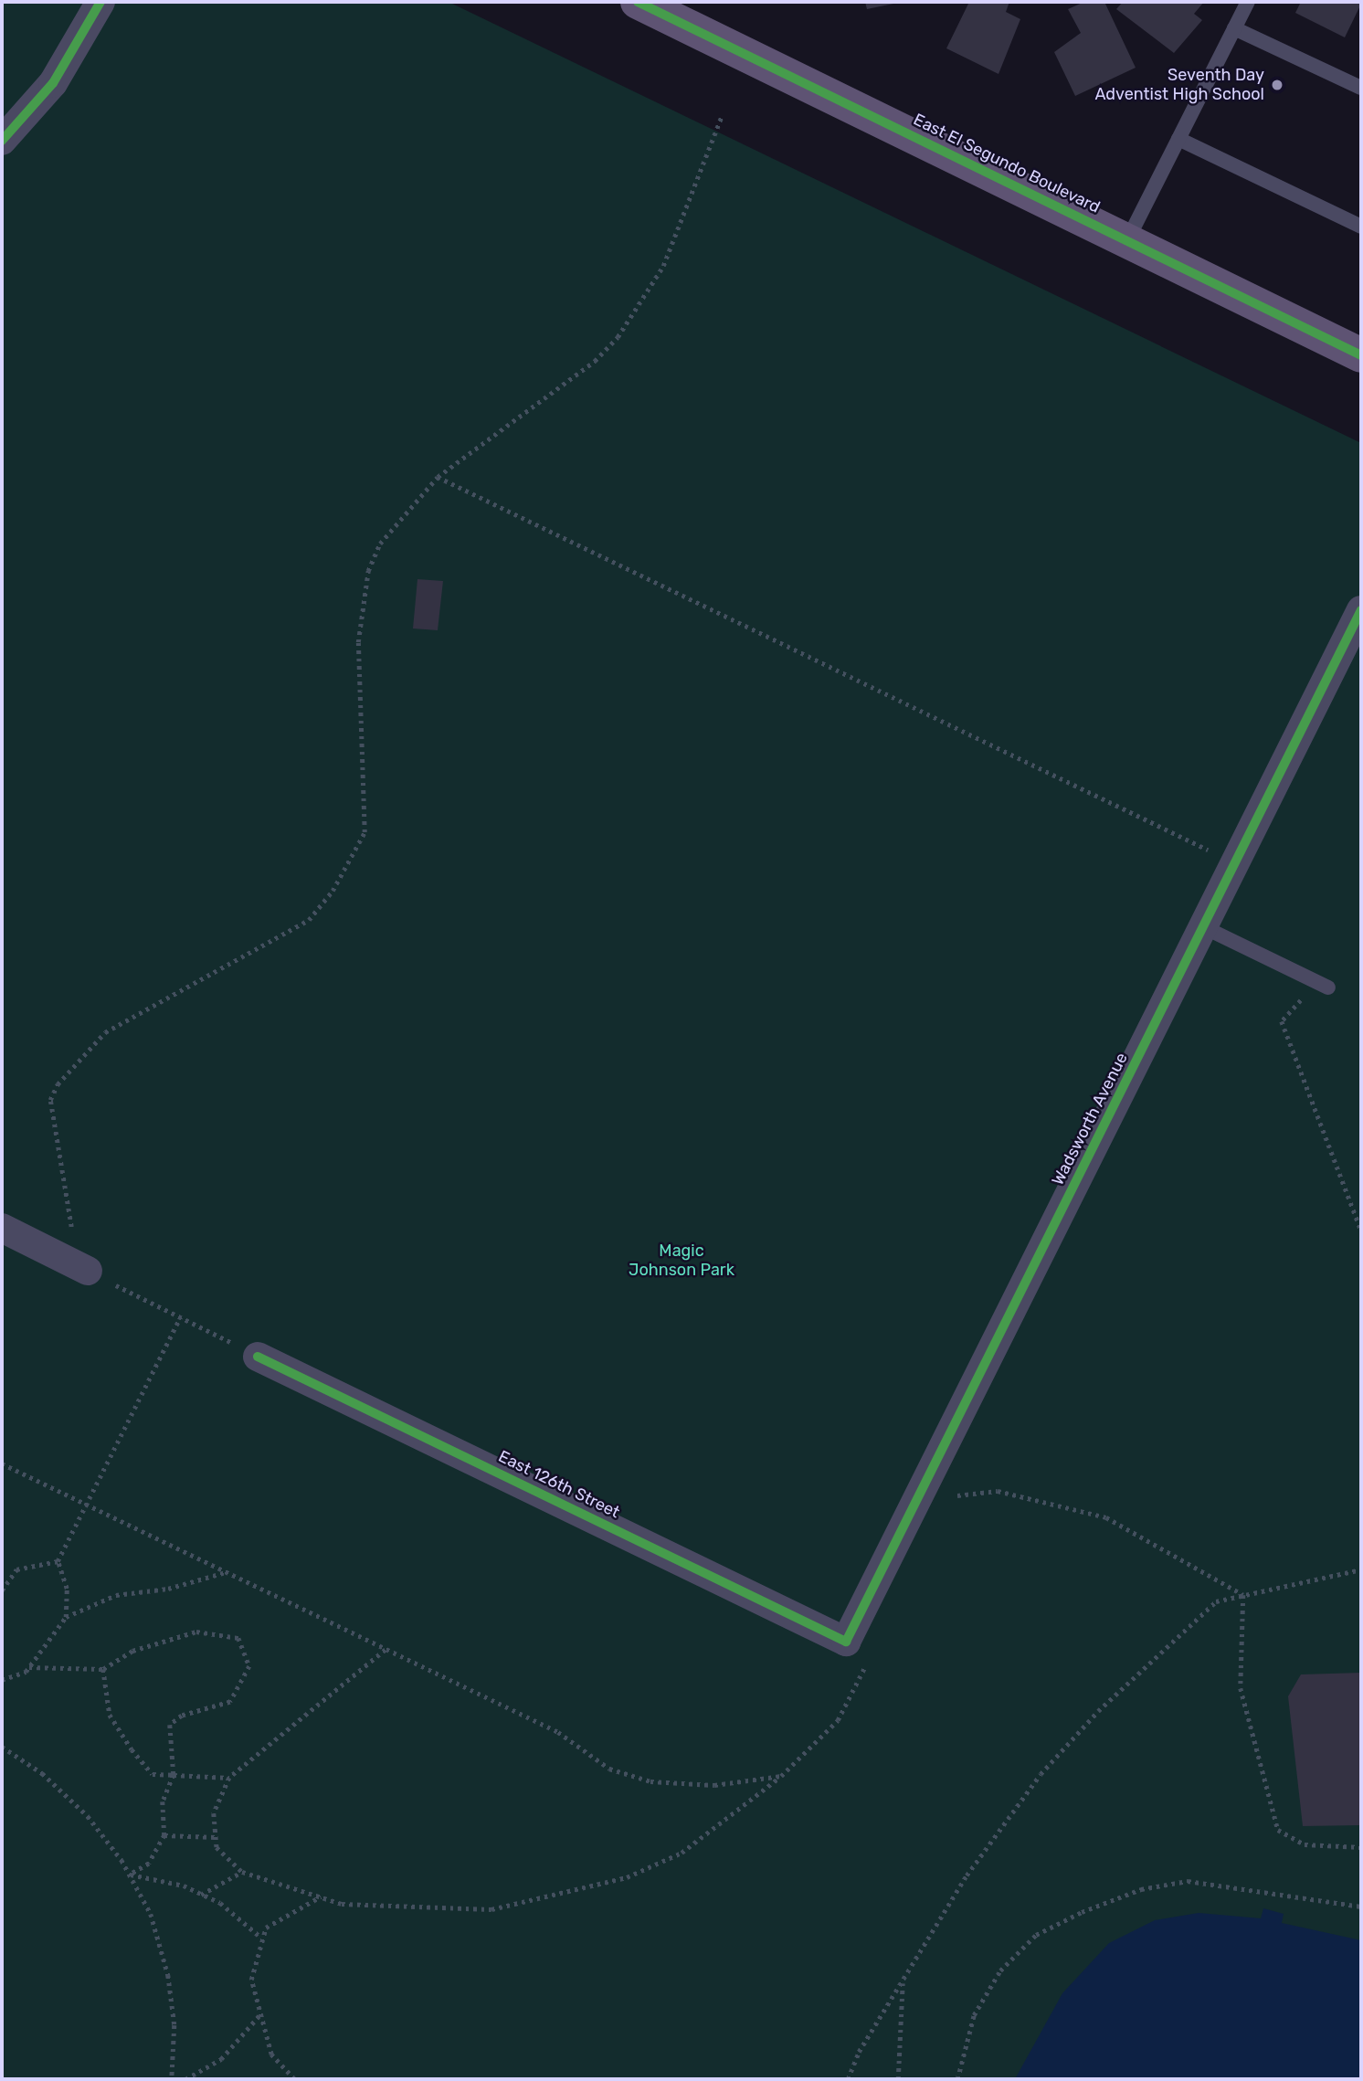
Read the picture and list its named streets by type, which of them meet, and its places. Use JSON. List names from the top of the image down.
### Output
{
  "streets": {
    "main road": ["East El Segundo Boulevard"],
    "street": ["Wadsworth Avenue", "East 126th Street"]
  },
  "crossings": [
    ["Wadsworth Avenue", "East 126th Street"]
  ],
  "parks": ["Magic Johnson Park"],
  "places": ["Seventh Day Adventist High School"]
}
